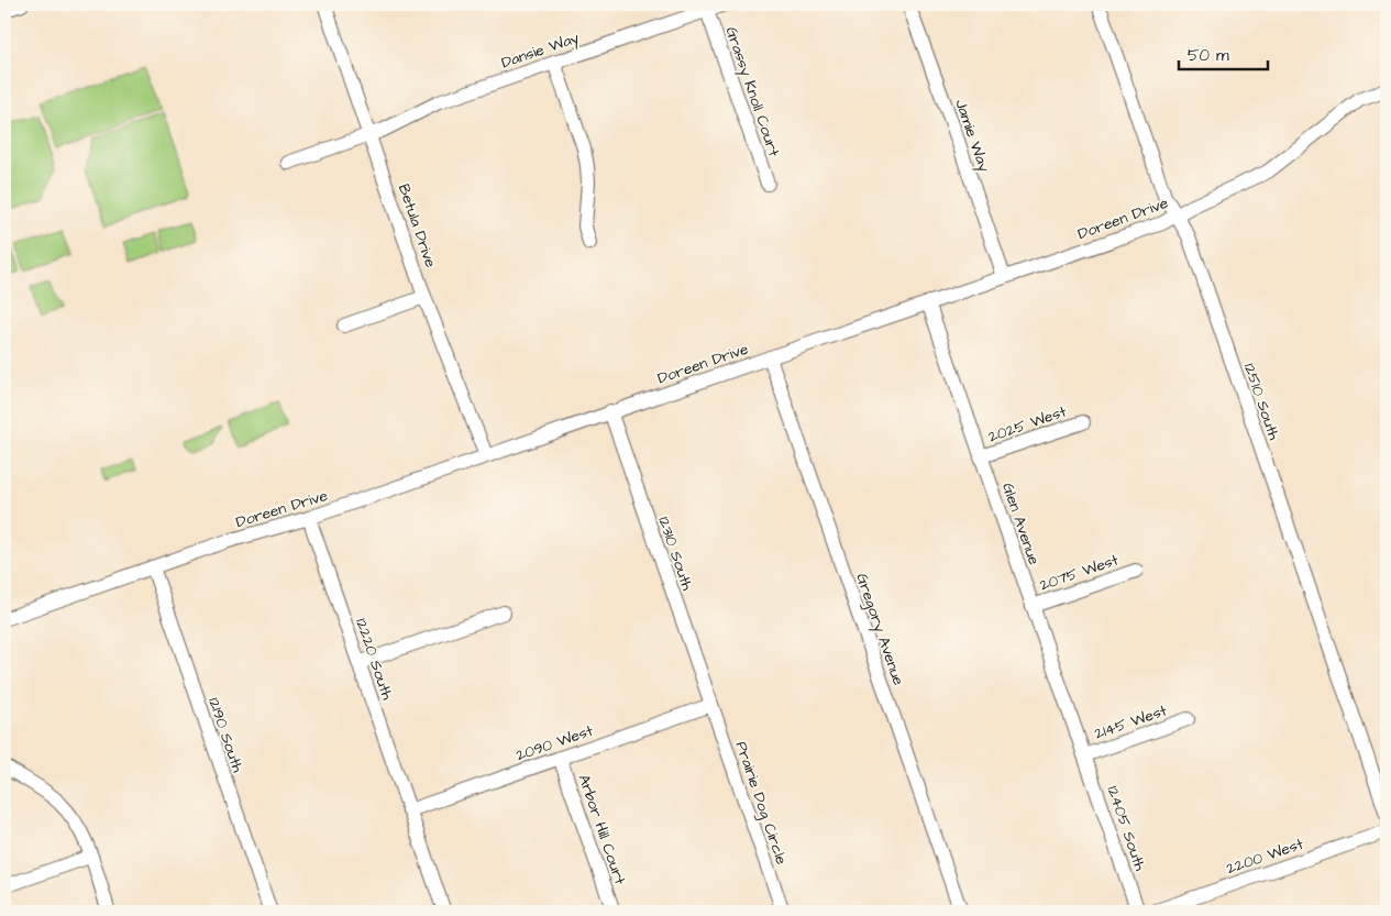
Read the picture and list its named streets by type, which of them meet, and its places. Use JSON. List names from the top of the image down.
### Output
{
  "streets": {
    "street": [
      "Dansie Way",
      "Grassy Knoll Court",
      "Jamie Way",
      "Doreen Drive",
      "Betula Drive",
      "12510 South",
      "2025 West",
      "Glen Avenue",
      "12310 South",
      "2075 West",
      "Gregory Avenue",
      "12220 South",
      "2145 West",
      "12190 South",
      "2090 West",
      "Prairie Dog Circle",
      "12405 South",
      "Arbor Hill Court",
      "2200 West"
    ]
  },
  "crossings": [
    ["Dansie Way", "Grassy Knoll Court"],
    ["Dansie Way", "Betula Drive"],
    ["Jamie Way", "Doreen Drive"],
    ["Doreen Drive", "Betula Drive"],
    ["Doreen Drive", "12510 South"],
    ["Doreen Drive", "Glen Avenue"],
    ["Doreen Drive", "12310 South"],
    ["Doreen Drive", "Gregory Avenue"],
    ["Doreen Drive", "12220 South"],
    ["Doreen Drive", "12190 South"],
    ["2025 West", "Glen Avenue"],
    ["Glen Avenue", "2075 West"],
    ["Glen Avenue", "2145 West"],
    ["Glen Avenue", "12405 South"],
    ["12310 South", "2090 West"],
    ["12310 South", "Prairie Dog Circle"],
    ["12220 South", "2090 West"],
    ["2145 West", "12405 South"],
    ["2090 West", "Prairie Dog Circle"],
    ["2090 West", "Arbor Hill Court"]
  ],
  "scale_bar": "50 m"
}
